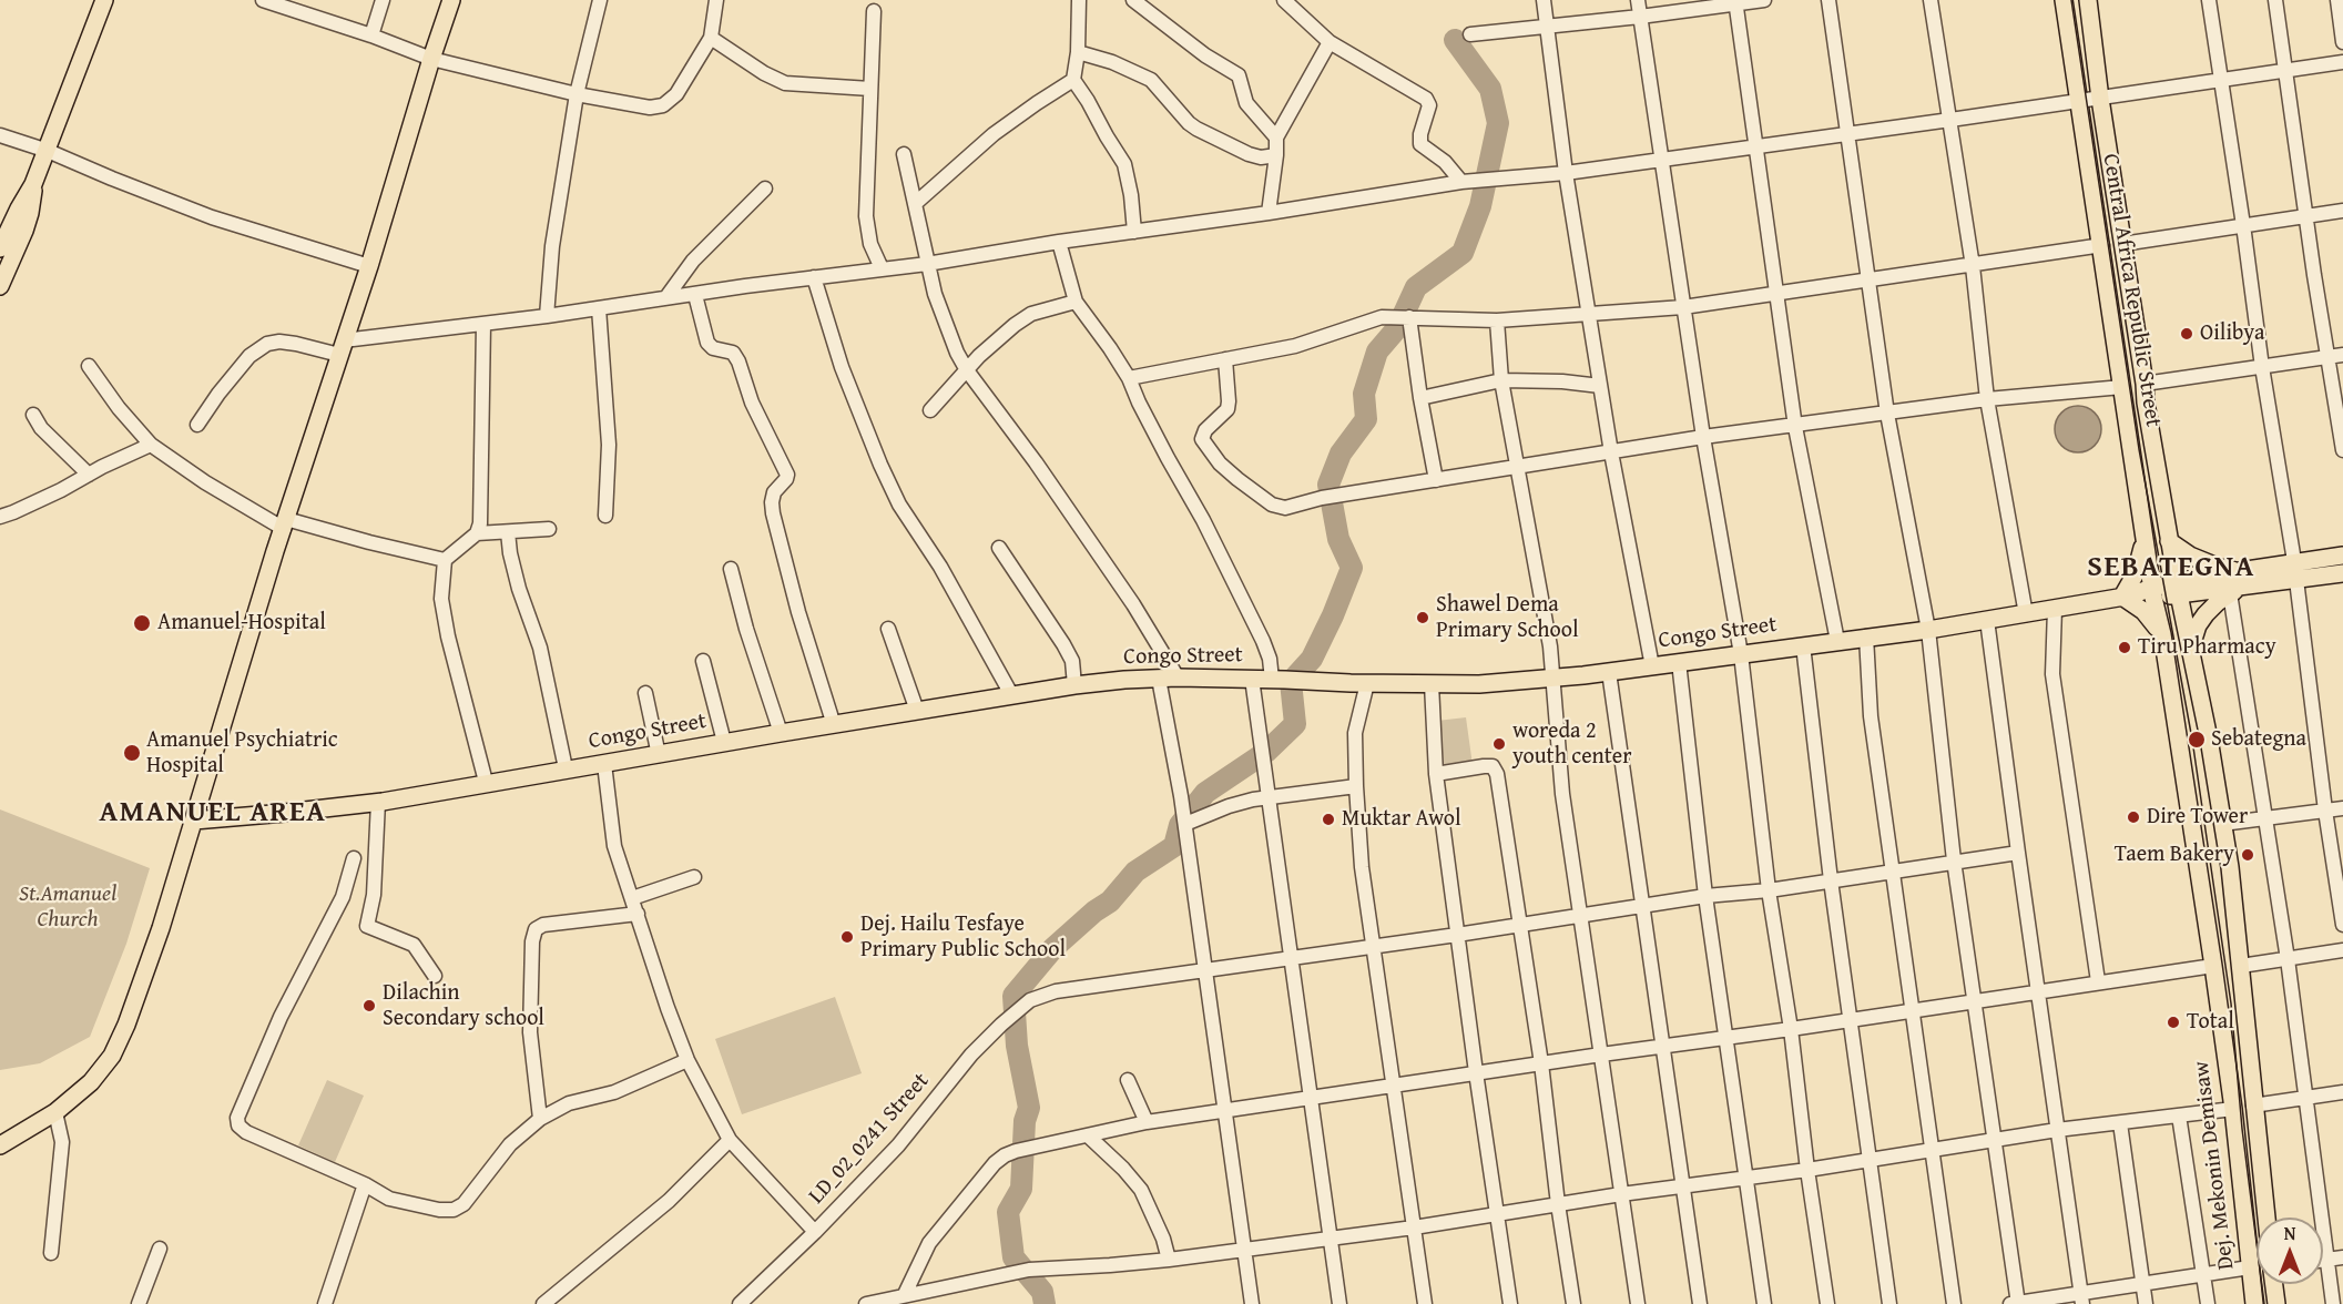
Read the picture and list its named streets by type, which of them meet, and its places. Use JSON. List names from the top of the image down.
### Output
{
  "streets": {
    "main road": ["Central Africa Republic Street", "Congo Street", "Dej. Mekonin Demisaw"],
    "street": ["LD_02_0241 Street"]
  },
  "crossings": [
    ["Central Africa Republic Street", "Congo Street"],
    ["Central Africa Republic Street", "Dej. Mekonin Demisaw"],
    ["Congo Street", "Dej. Mekonin Demisaw"]
  ],
  "districts": ["SEBATEGNA", "AMANUEL AREA"],
  "parks": ["St.Amanuel Church"],
  "places": [
    "Oilibya",
    "Shawel Dema Primary School",
    "Amanuel-Hospital",
    "Tiru Pharmacy",
    "Sebategna",
    "woreda 2 youth center",
    "Amanuel Psychiatric Hospital",
    "Dire Tower",
    "Muktar Awol",
    "Taem Bakery",
    "Dej. Hailu Tesfaye Primary Public School",
    "Dilachin Secondary school",
    "Total"
  ],
  "north": "top"
}
